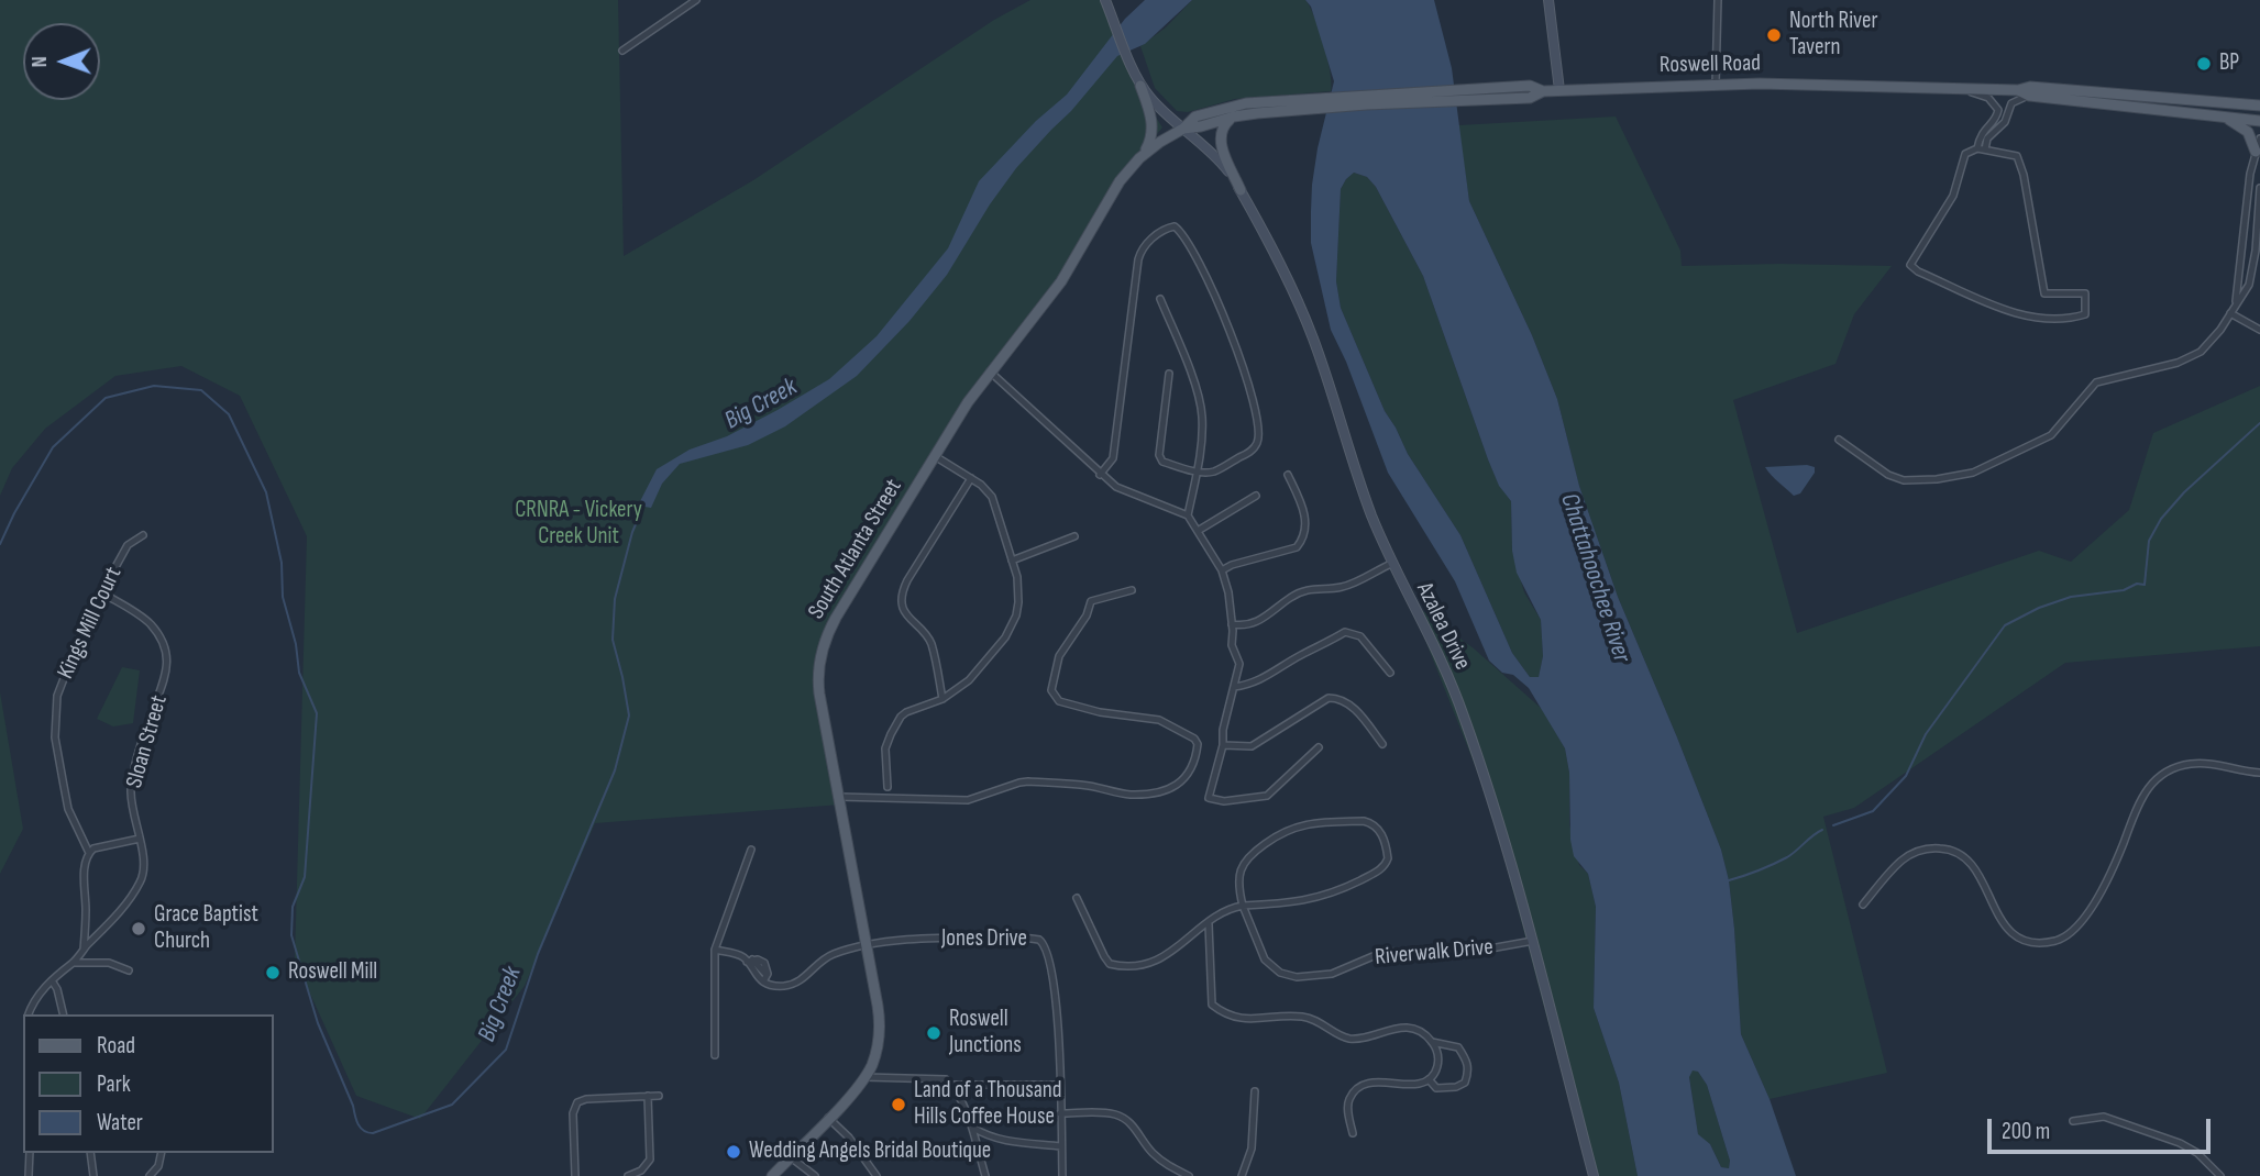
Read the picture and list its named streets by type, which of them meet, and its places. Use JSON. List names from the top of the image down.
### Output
{
  "streets": {
    "main road": ["Roswell Road", "South Atlanta Street"],
    "street": [
      "Kings Mill Court",
      "Azalea Drive",
      "Sloan Street",
      "Jones Drive",
      "Riverwalk Drive"
    ]
  },
  "crossings": [
    ["Roswell Road", "South Atlanta Street"],
    ["South Atlanta Street", "Azalea Drive"],
    ["South Atlanta Street", "Jones Drive"],
    ["Kings Mill Court", "Sloan Street"],
    ["Azalea Drive", "Riverwalk Drive"]
  ],
  "water": ["Big Creek", "Chattahoochee River"],
  "parks": ["CRNRA - Vickery Creek Unit"],
  "places": [
    "North River Tavern",
    "BP",
    "Grace Baptist Church",
    "Roswell Mill",
    "Roswell Junctions",
    "Land of a Thousand Hills Coffee House",
    "Wedding Angels Bridal Boutique"
  ],
  "legend": ["Road", "Park", "Water"],
  "scale_bar": "200 m",
  "north": "left"
}
